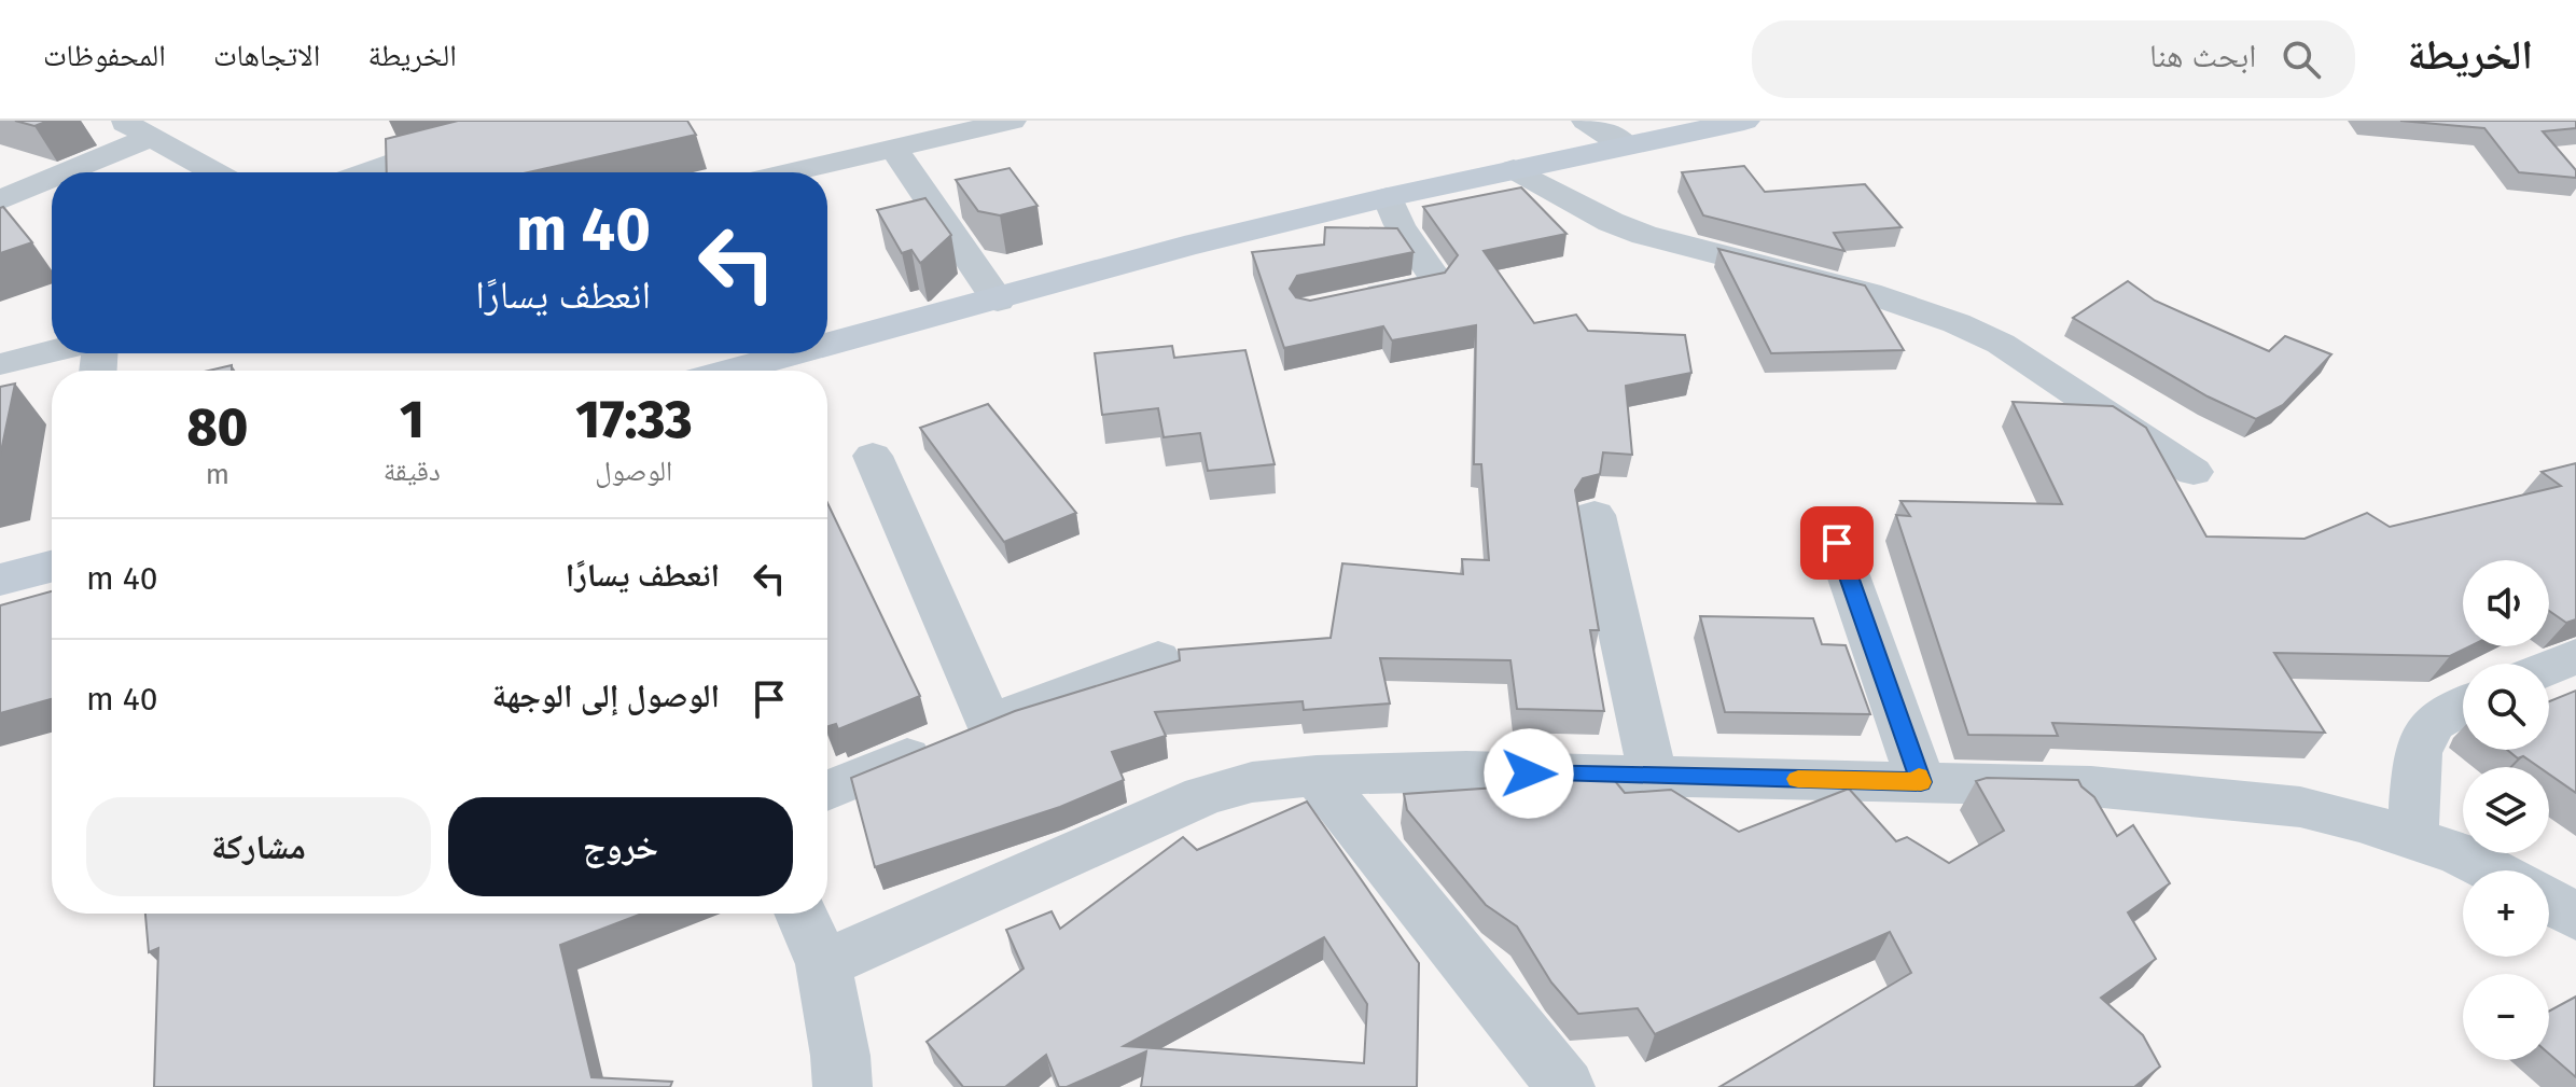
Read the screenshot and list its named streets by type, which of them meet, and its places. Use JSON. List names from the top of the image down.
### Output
{
  "page": {
    "header": "الخريطة",
    "search": "ابحث هنا",
    "nav": ["الخريطة", "الاتجاهات", "المحفوظات"],
    "turn": ["40 m", "انعطف يسارًا"],
    "eta": [
      "17:33",
      "الوصول",
      "1",
      "دقيقة",
      "80",
      "m"
    ],
    "list": [
      {
        "name": "انعطف يسارًا",
        "value": "40 m"
      },
      {
        "name": "الوصول إلى الوجهة",
        "value": "40 m"
      }
    ],
    "map_buttons": ["+", "−"],
    "buttons": ["خروج", "مشاركة"]
  }
}
